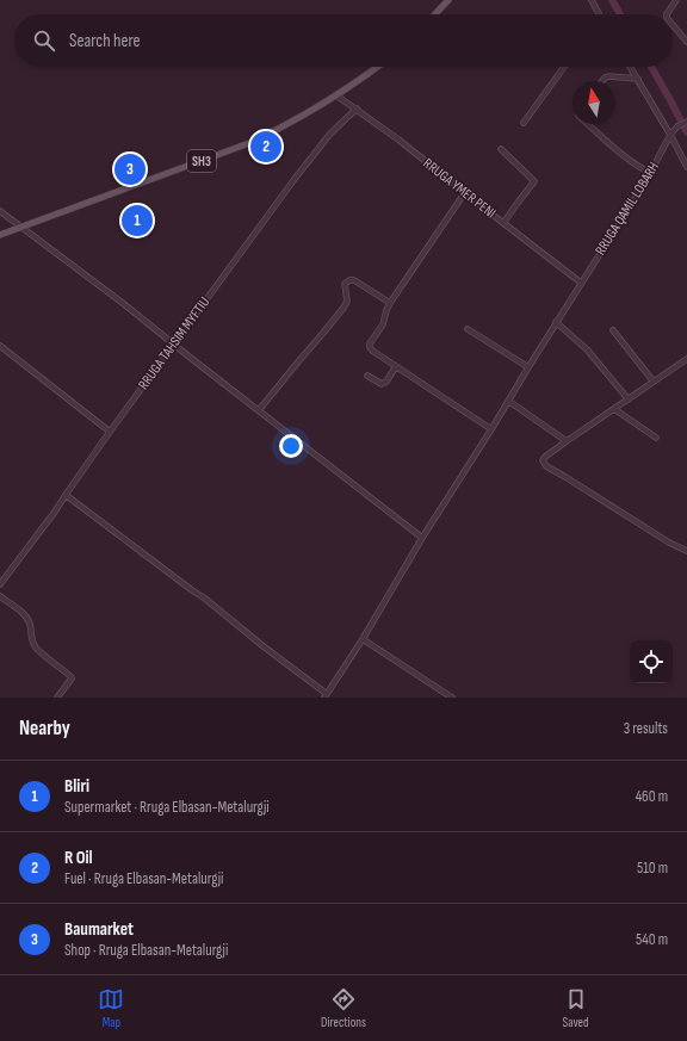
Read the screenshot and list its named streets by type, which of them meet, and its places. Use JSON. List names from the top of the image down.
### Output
{
  "streets": {
    "main road": ["SH3"],
    "street": ["RRUGA YMER PENI", "RRUGA QAMIL LOBARH", "RRUGA TAHSIM MYFTIU"]
  },
  "crossings": [
    ["SH3", "RRUGA YMER PENI"],
    ["RRUGA YMER PENI", "RRUGA QAMIL LOBARH"],
    ["RRUGA YMER PENI", "RRUGA TAHSIM MYFTIU"]
  ],
  "north": "top",
  "page": {
    "search": "Search here",
    "pins": ["2", "3", "1"],
    "heading": ["Nearby", "3 results"],
    "list": [
      {
        "mark": "1",
        "name": "Bliri",
        "note": "Supermarket · Rruga Elbasan-Metalurgji",
        "value": "460 m"
      },
      {
        "mark": "2",
        "name": "R Oil",
        "note": "Fuel · Rruga Elbasan-Metalurgji",
        "value": "510 m"
      },
      {
        "mark": "3",
        "name": "Baumarket",
        "note": "Shop · Rruga Elbasan-Metalurgji",
        "value": "540 m"
      }
    ],
    "nav": ["Map", "Directions", "Saved"]
  }
}
